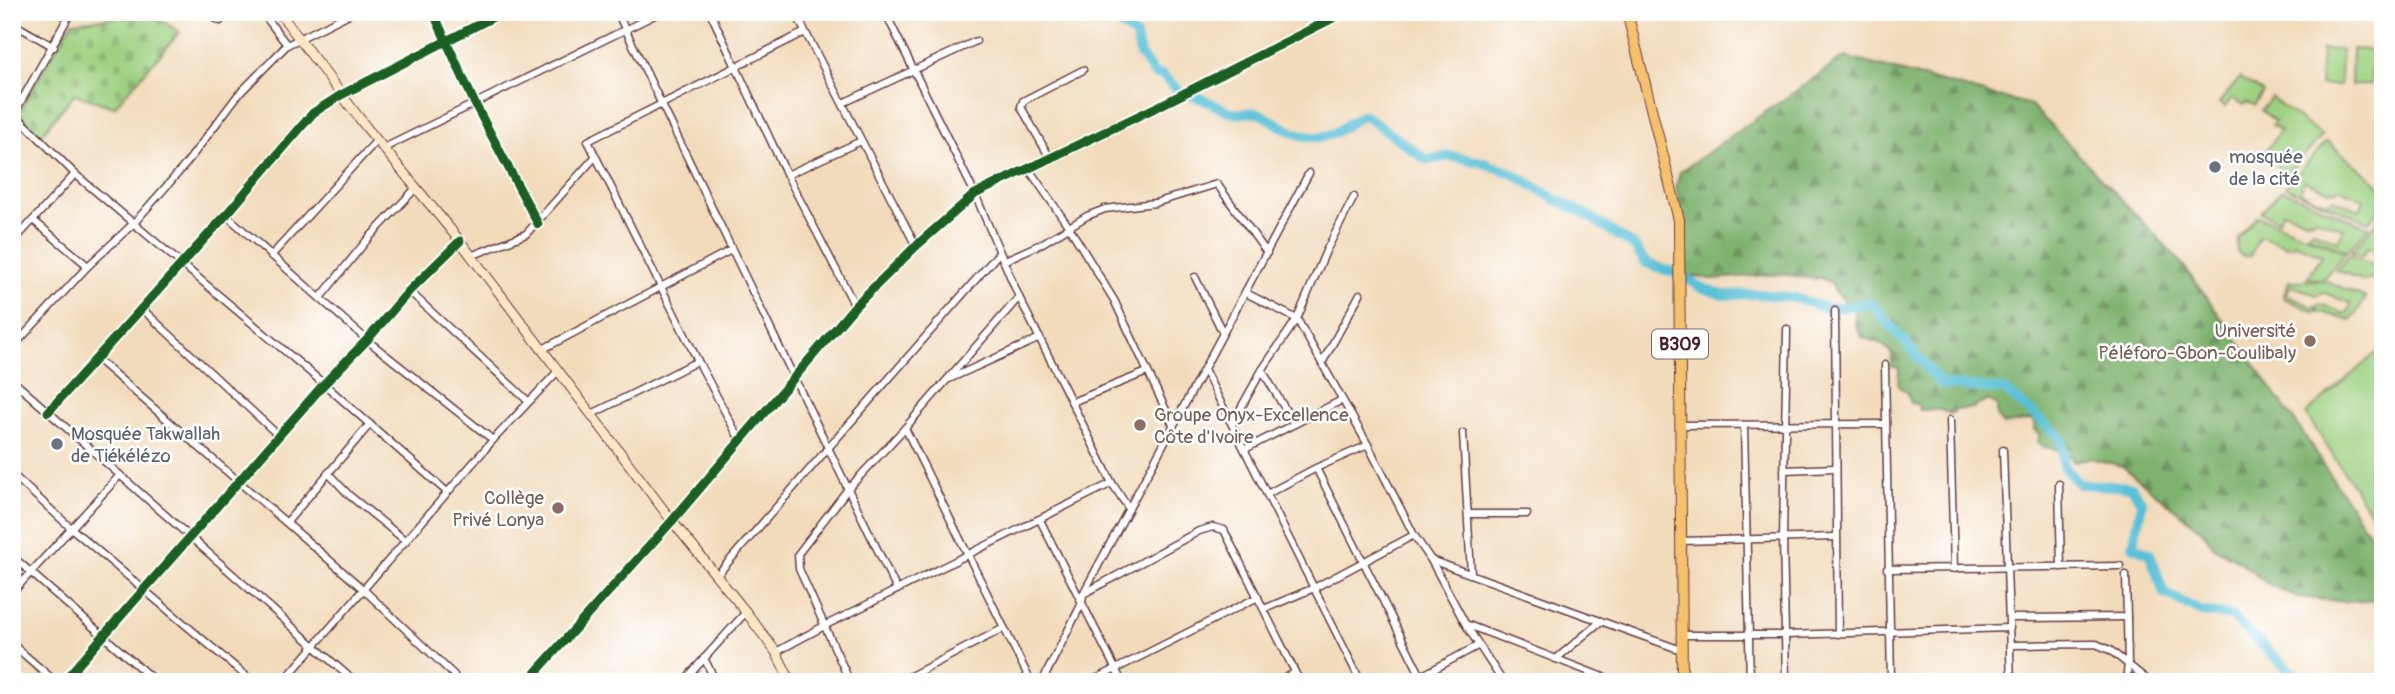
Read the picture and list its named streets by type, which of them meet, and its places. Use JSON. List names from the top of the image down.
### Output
{
  "streets": {
    "main road": ["B309"]
  },
  "places": [
    "mosquée de la cité",
    "Université Péléforo-Gbon-Coulibaly",
    "Groupe Onyx-Excellence Côte d'Ivoire",
    "Mosquée Takwallah de Tiékélézo",
    "Collège Privé Lonya"
  ]
}
